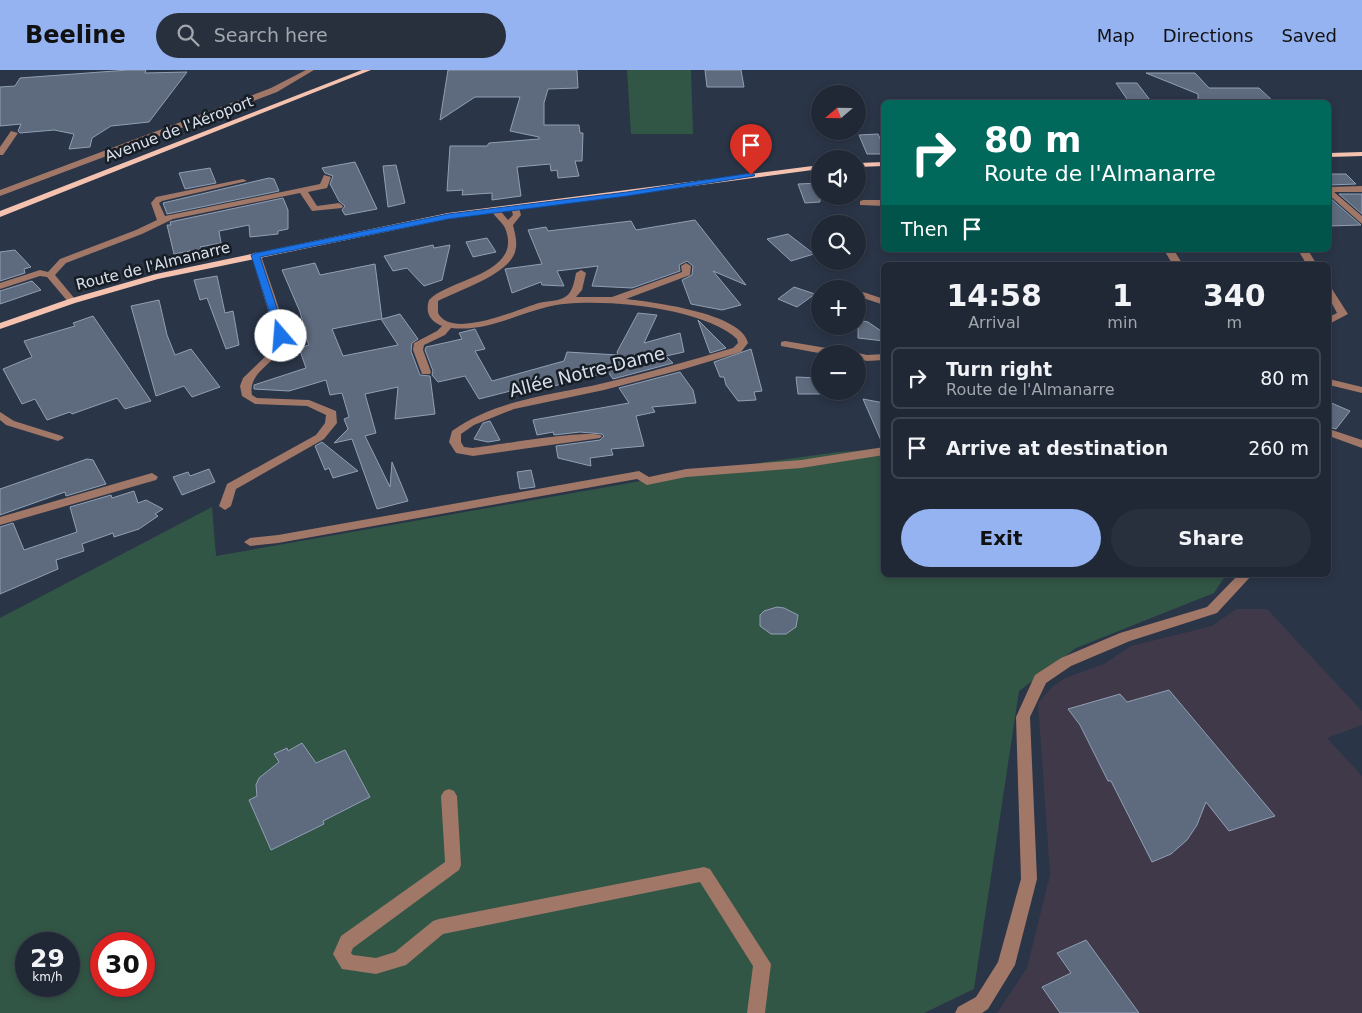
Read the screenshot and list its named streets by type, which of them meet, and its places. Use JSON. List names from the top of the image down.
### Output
{
  "streets": {
    "main road": ["Avenue de l'Aéroport", "Route de l'Almanarre"],
    "street": ["Allée Notre-Dame"]
  },
  "north": "left",
  "page": {
    "header": "Beeline",
    "search": "Search here",
    "nav": ["Map", "Directions", "Saved"],
    "map_buttons": ["+", "−"],
    "turn": ["80 m", "Route de l'Almanarre"],
    "then": "Then",
    "eta": [
      "14:58",
      "Arrival",
      "1",
      "min",
      "340",
      "m"
    ],
    "list": [
      {
        "name": "Turn right",
        "note": "Route de l'Almanarre",
        "value": "80 m"
      },
      {
        "name": "Arrive at destination",
        "value": "260 m"
      }
    ],
    "buttons": ["Exit", "Share"],
    "speed": "29 km/h",
    "limit": "30"
  }
}
